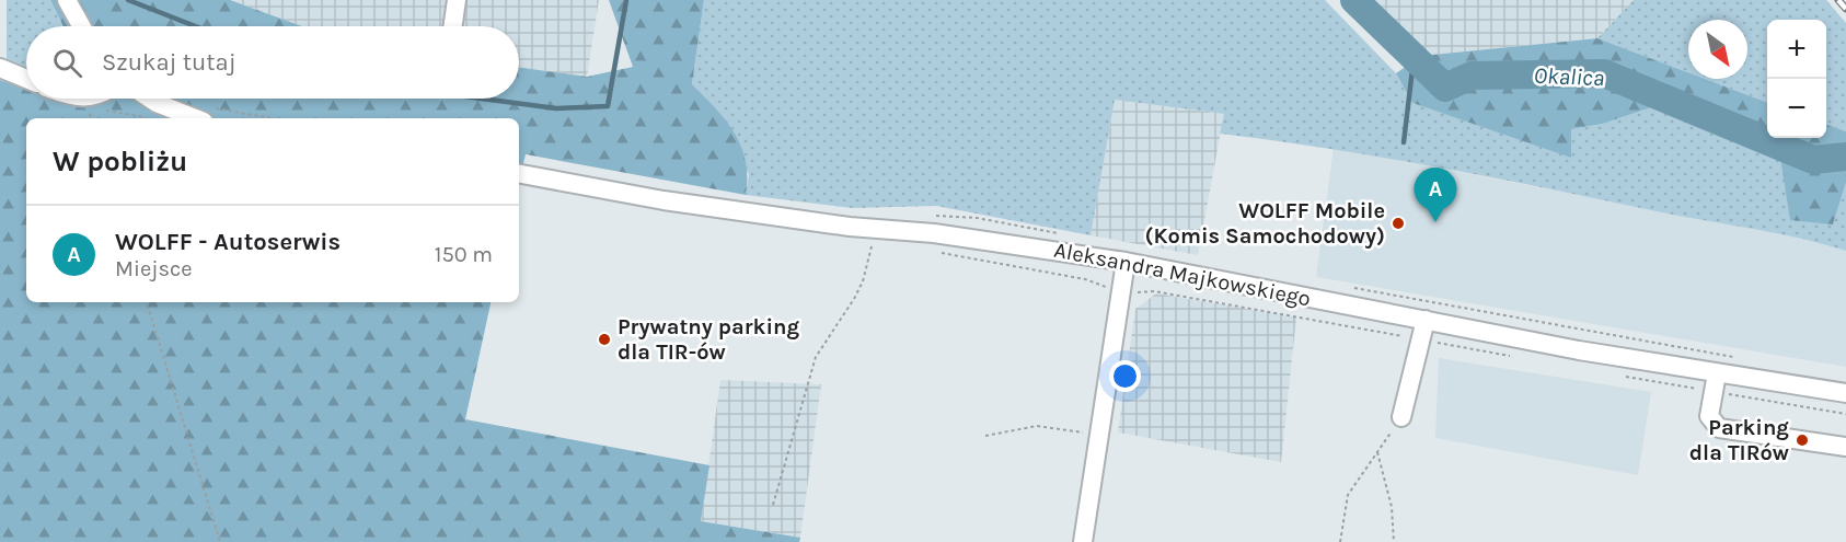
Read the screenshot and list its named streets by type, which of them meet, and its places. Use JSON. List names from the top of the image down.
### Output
{
  "streets": {
    "street": ["Aleksandra Majkowskiego"]
  },
  "water": ["Okalica"],
  "places": ["WOLFF Mobile (Komis Samochodowy)", "Prywatny parking dla TIR-ów", "Parking dla TIRów"],
  "north": "bottom right",
  "page": {
    "map_buttons": ["+", "−"],
    "search": "Szukaj tutaj",
    "heading": "W pobliżu",
    "pins": "A",
    "list": [
      {
        "mark": "A",
        "name": "WOLFF - Autoserwis",
        "note": "Miejsce",
        "value": "150 m"
      }
    ]
  }
}
